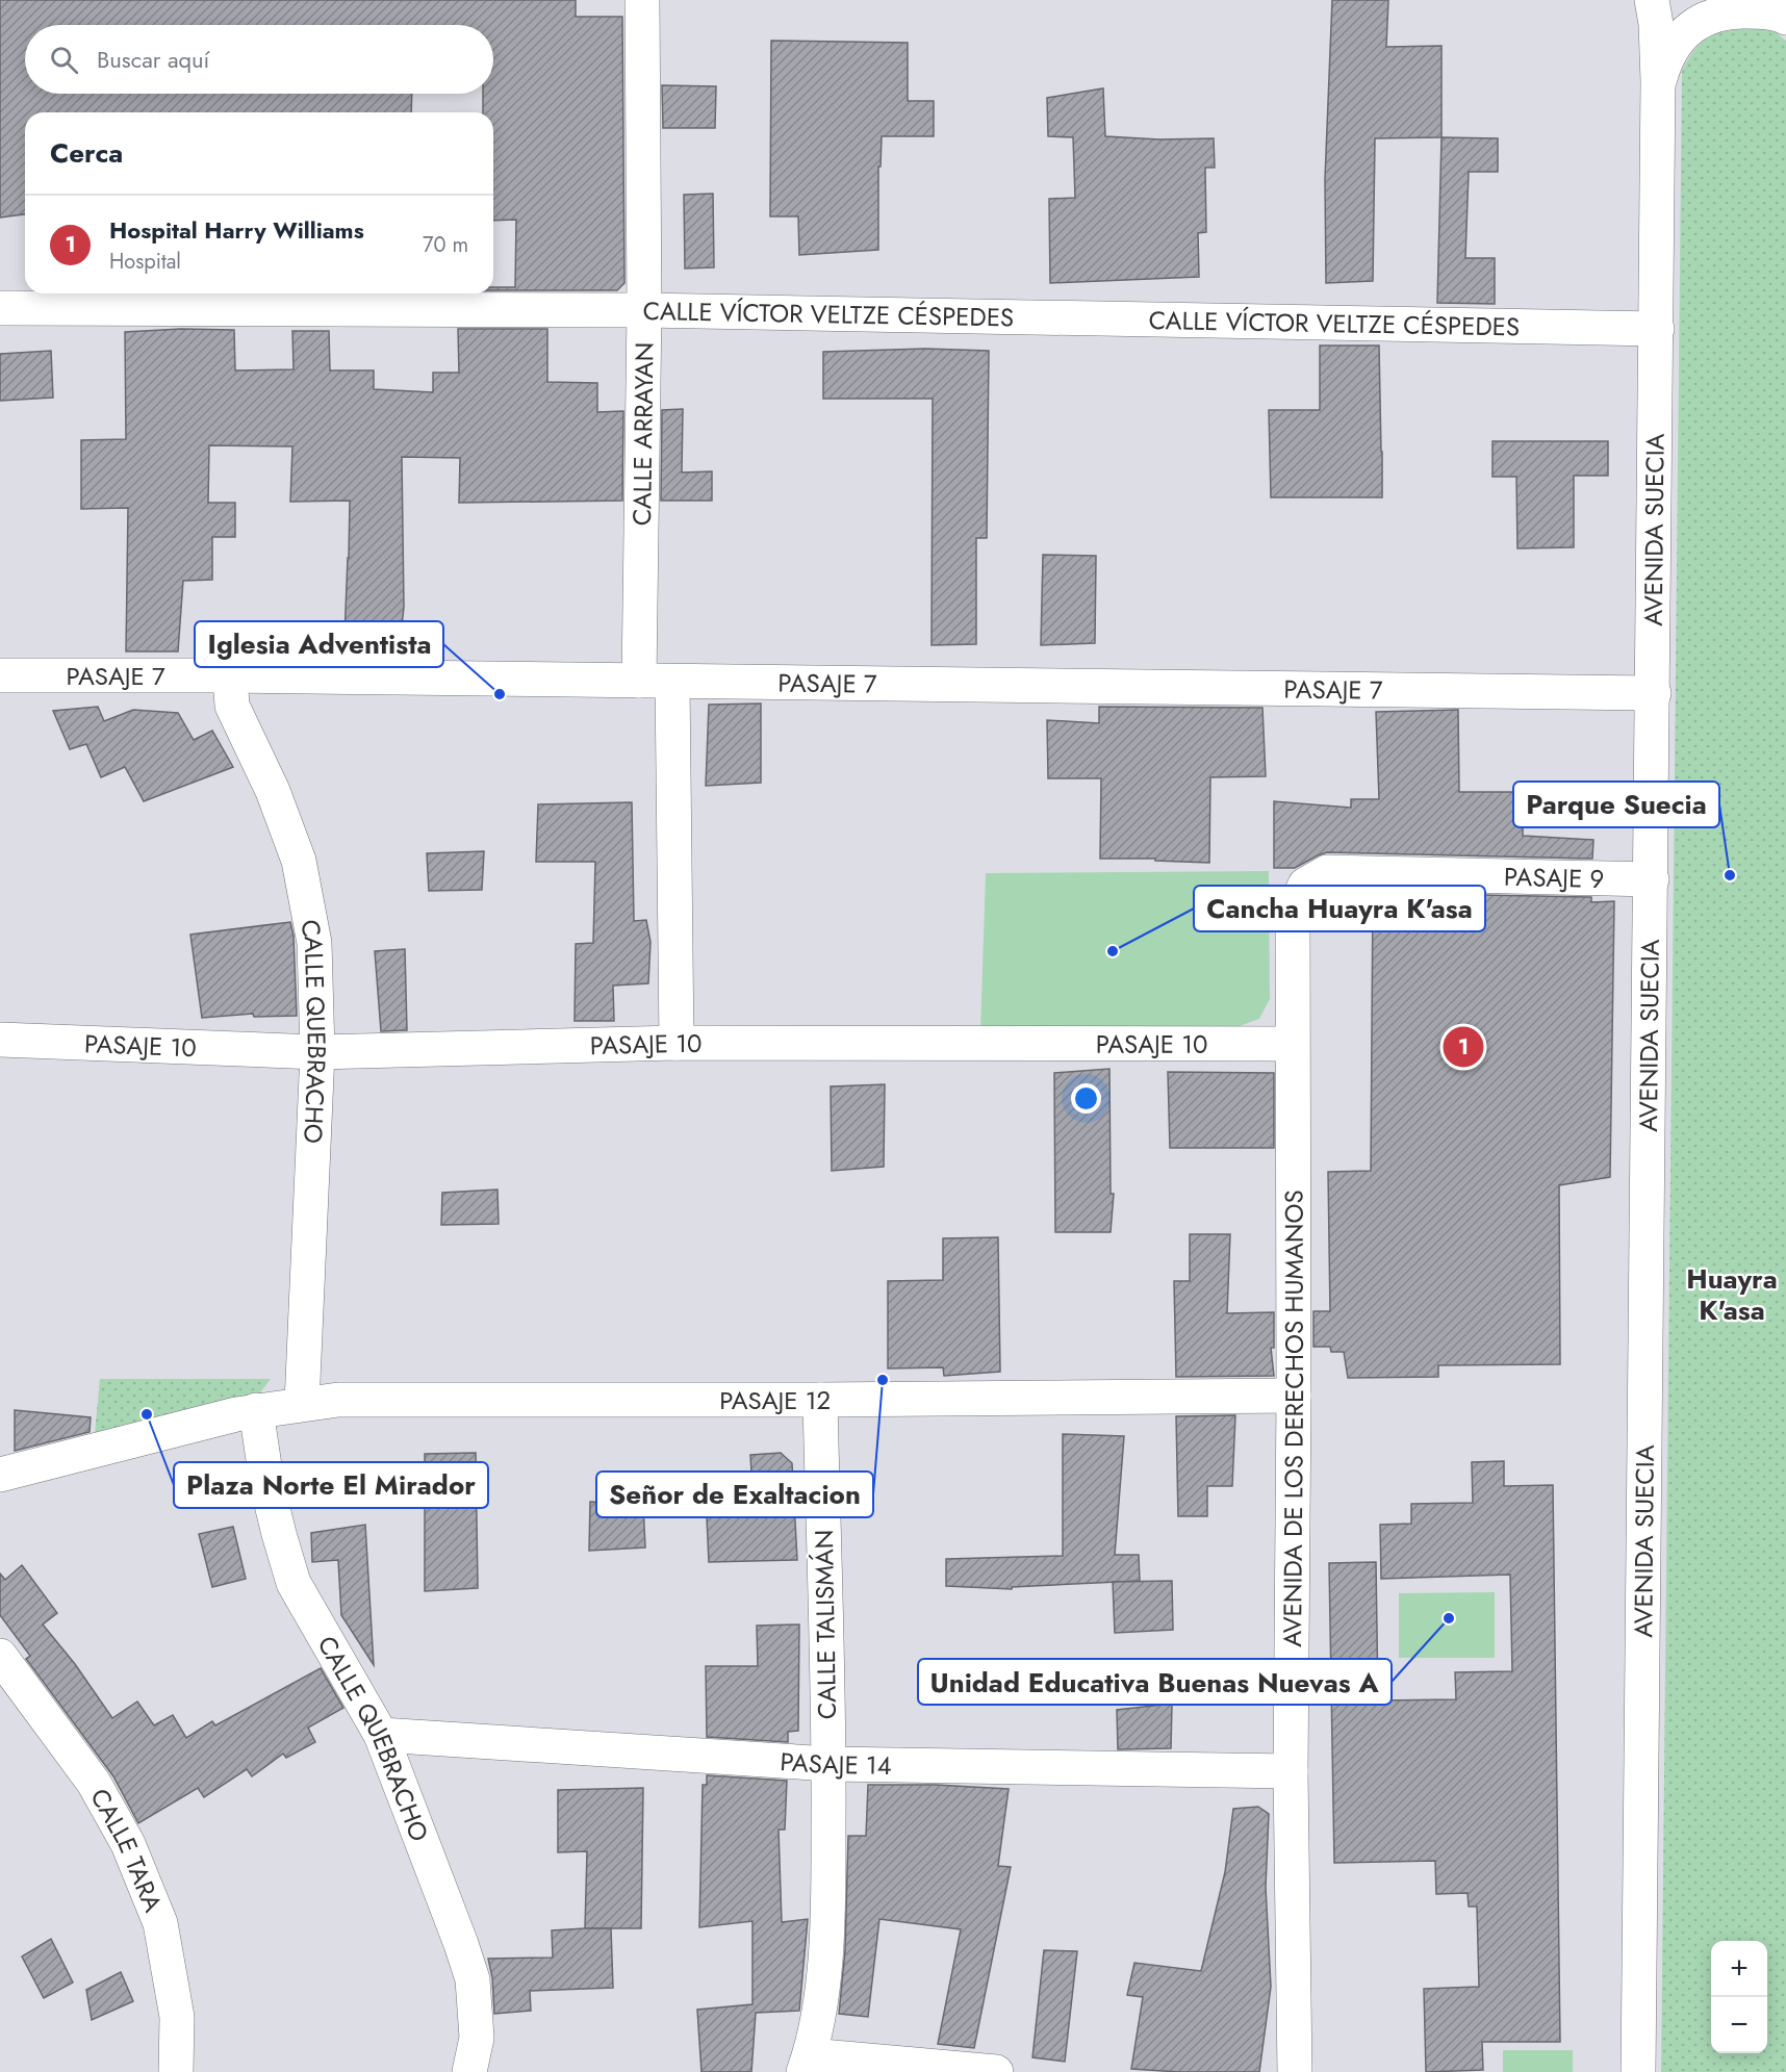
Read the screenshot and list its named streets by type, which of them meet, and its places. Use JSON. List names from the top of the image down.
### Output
{
  "streets": {
    "street": [
      "CALLE VÍCTOR VELTZE CÉSPEDES",
      "CALLE ARRAYAN",
      "AVENIDA SUECIA",
      "PASAJE 7",
      "PASAJE 9",
      "CALLE QUEBRACHO",
      "PASAJE 10",
      "PASAJE 12",
      "AVENIDA DE LOS DERECHOS HUMANOS",
      "CALLE TALISMÁN",
      "PASAJE 14",
      "CALLE TARA"
    ]
  },
  "crossings": [
    ["CALLE VÍCTOR VELTZE CÉSPEDES", "CALLE ARRAYAN"],
    ["CALLE VÍCTOR VELTZE CÉSPEDES", "AVENIDA SUECIA"],
    ["CALLE ARRAYAN", "PASAJE 7"],
    ["CALLE ARRAYAN", "PASAJE 10"],
    ["AVENIDA SUECIA", "PASAJE 7"],
    ["AVENIDA SUECIA", "PASAJE 9"],
    ["PASAJE 7", "CALLE QUEBRACHO"],
    ["PASAJE 9", "AVENIDA DE LOS DERECHOS HUMANOS"],
    ["CALLE QUEBRACHO", "PASAJE 10"],
    ["CALLE QUEBRACHO", "PASAJE 12"],
    ["CALLE QUEBRACHO", "PASAJE 14"],
    ["PASAJE 10", "AVENIDA DE LOS DERECHOS HUMANOS"],
    ["PASAJE 12", "AVENIDA DE LOS DERECHOS HUMANOS"],
    ["PASAJE 12", "CALLE TALISMÁN"],
    ["AVENIDA DE LOS DERECHOS HUMANOS", "PASAJE 14"],
    ["CALLE TALISMÁN", "PASAJE 14"]
  ],
  "districts": ["Huayra K'asa"],
  "places": [
    "Iglesia Adventista",
    "Parque Suecia",
    "Cancha Huayra K'asa",
    "Señor de Exaltacion",
    "Plaza Norte El Mirador",
    "Unidad Educativa Buenas Nuevas A"
  ],
  "page": {
    "search": "Buscar aquí",
    "heading": "Cerca",
    "list": [
      {
        "mark": "1",
        "name": "Hospital Harry Williams",
        "note": "Hospital",
        "value": "70 m"
      }
    ],
    "pins": "1",
    "map_buttons": ["+", "−"]
  }
}
